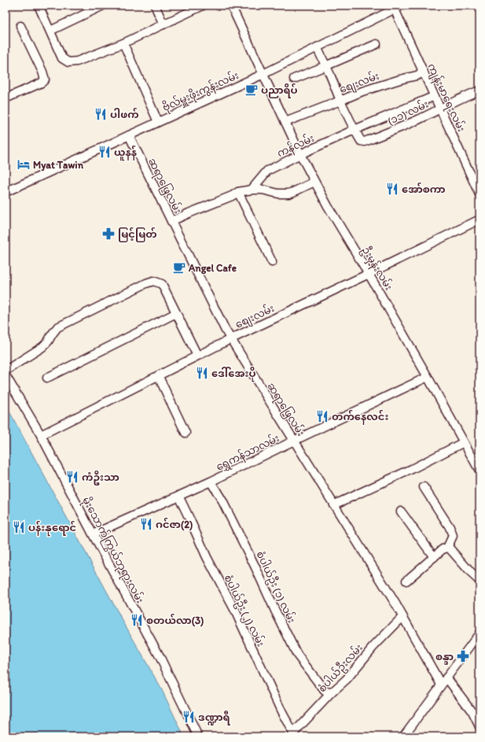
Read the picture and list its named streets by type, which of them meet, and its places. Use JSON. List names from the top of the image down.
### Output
{
  "streets": {
    "street": [
      "စျေးလမ်း",
      "ဗိုလ်မှူးဖိုးကွန်းလမ်း",
      "ကျန်းမာရေးလမ်း",
      "(၁၁) လမ်း",
      "ကန်လမ်း",
      "ဆရာဖြေလမ်း",
      "ဦးမှန်းလမ်း",
      "‌ရွှေကန်သာလမ်း",
      "မိုးသောက်ကြွယ်ဘုရားလမ်း",
      "စံပါယ်ဦး (၁) လမ်း",
      "စံပါယ်ဦး (၂) လမ်း",
      "စံပါယ်ဦးလမ်း"
    ]
  },
  "crossings": [
    ["စျေးလမ်း", "ကျန်းမာရေးလမ်း"],
    ["စျေးလမ်း", "ဆရာဖြေလမ်း"],
    ["စျေးလမ်း", "ဦးမှန်းလမ်း"],
    ["စျေးလမ်း", "မိုးသောက်ကြွယ်ဘုရားလမ်း"],
    ["ဗိုလ်မှူးဖိုးကွန်းလမ်း", "ကျန်းမာရေးလမ်း"],
    ["ဗိုလ်မှူးဖိုးကွန်းလမ်း", "ဆရာဖြေလမ်း"],
    ["ဗိုလ်မှူးဖိုးကွန်းလမ်း", "ဦးမှန်းလမ်း"],
    ["ကျန်းမာရေးလမ်း", "(၁၁) လမ်း"],
    ["ကျန်းမာရေးလမ်း", "ကန်လမ်း"],
    ["(၁၁) လမ်း", "ကန်လမ်း"],
    ["ကန်လမ်း", "ဦးမှန်းလမ်း"],
    ["ဆရာဖြေလမ်း", "‌ရွှေကန်သာလမ်း"],
    ["ဆရာဖြေလမ်း", "စံပါယ်ဦးလမ်း"],
    ["ဦးမှန်းလမ်း", "‌ရွှေကန်သာလမ်း"],
    ["‌ရွှေကန်သာလမ်း", "မိုးသောက်ကြွယ်ဘုရားလမ်း"],
    ["‌ရွှေကန်သာလမ်း", "စံပါယ်ဦး (၁) လမ်း"],
    ["‌ရွှေကန်သာလမ်း", "စံပါယ်ဦး (၂) လမ်း"],
    ["စံပါယ်ဦး (၁) လမ်း", "စံပါယ်ဦးလမ်း"],
    ["စံပါယ်ဦး (၂) လမ်း", "စံပါယ်ဦးလမ်း"]
  ],
  "places": {
    "cafe": ["ပညာရိပ်", "Angel Cafe"],
    "restaurant": [
      "ပါဖက်",
      "ယူနန်",
      "အော်စကာ",
      "ဒေါ်အေးပို",
      "တက်နေလင်း",
      "ကံဦးသာ",
      "ဂင်ဇာ(2)",
      "ပန်းနုရောင်",
      "စတယ်လာ(3)",
      "ဒဏ္ဍာရီ"
    ],
    "hotel": ["Myat Tawin"],
    "pharmacy": ["မြင့်မြတ်", "စန္ဒာ"]
  }
}
